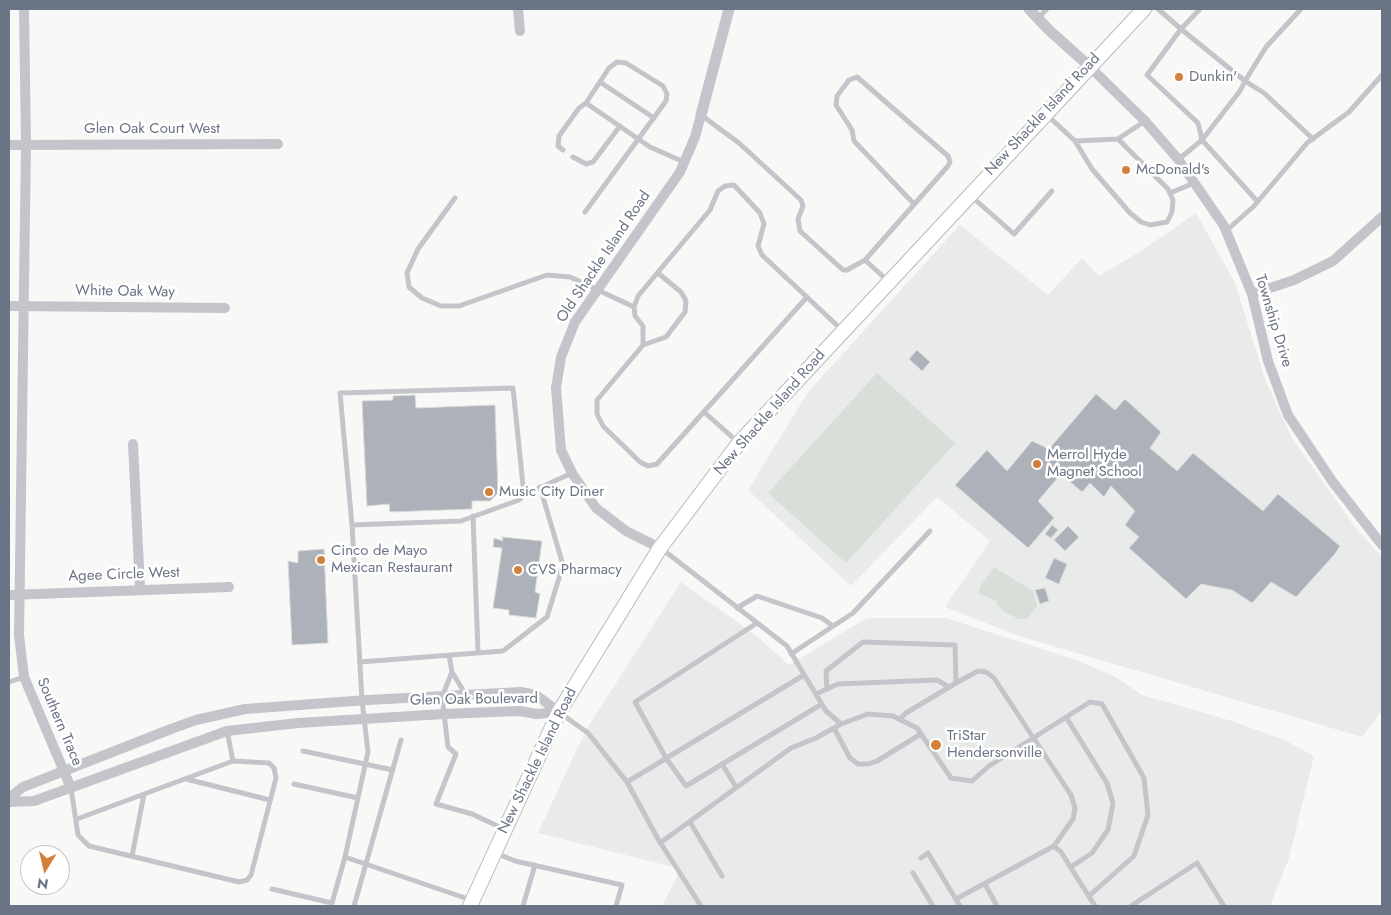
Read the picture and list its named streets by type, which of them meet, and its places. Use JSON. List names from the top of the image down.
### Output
{
  "streets": {
    "main road": ["New Shackle Island Road"],
    "street": [
      "Glen Oak Court West",
      "Old Shackle Island Road",
      "White Oak Way",
      "Township Drive",
      "Agee Circle West",
      "Glen Oak Boulevard",
      "Southern Trace"
    ]
  },
  "crossings": [
    ["New Shackle Island Road", "Old Shackle Island Road"],
    ["New Shackle Island Road", "Township Drive"],
    ["New Shackle Island Road", "Glen Oak Boulevard"],
    ["Glen Oak Court West", "Southern Trace"],
    ["White Oak Way", "Southern Trace"],
    ["Agee Circle West", "Southern Trace"],
    ["Glen Oak Boulevard", "Southern Trace"]
  ],
  "places": [
    "Dunkin'",
    "McDonald's",
    "Merrol Hyde Magnet School",
    "Music City Diner",
    "Cinco de Mayo Mexican Restaurant",
    "CVS Pharmacy",
    "TriStar Hendersonville"
  ],
  "north": "bottom"
}
